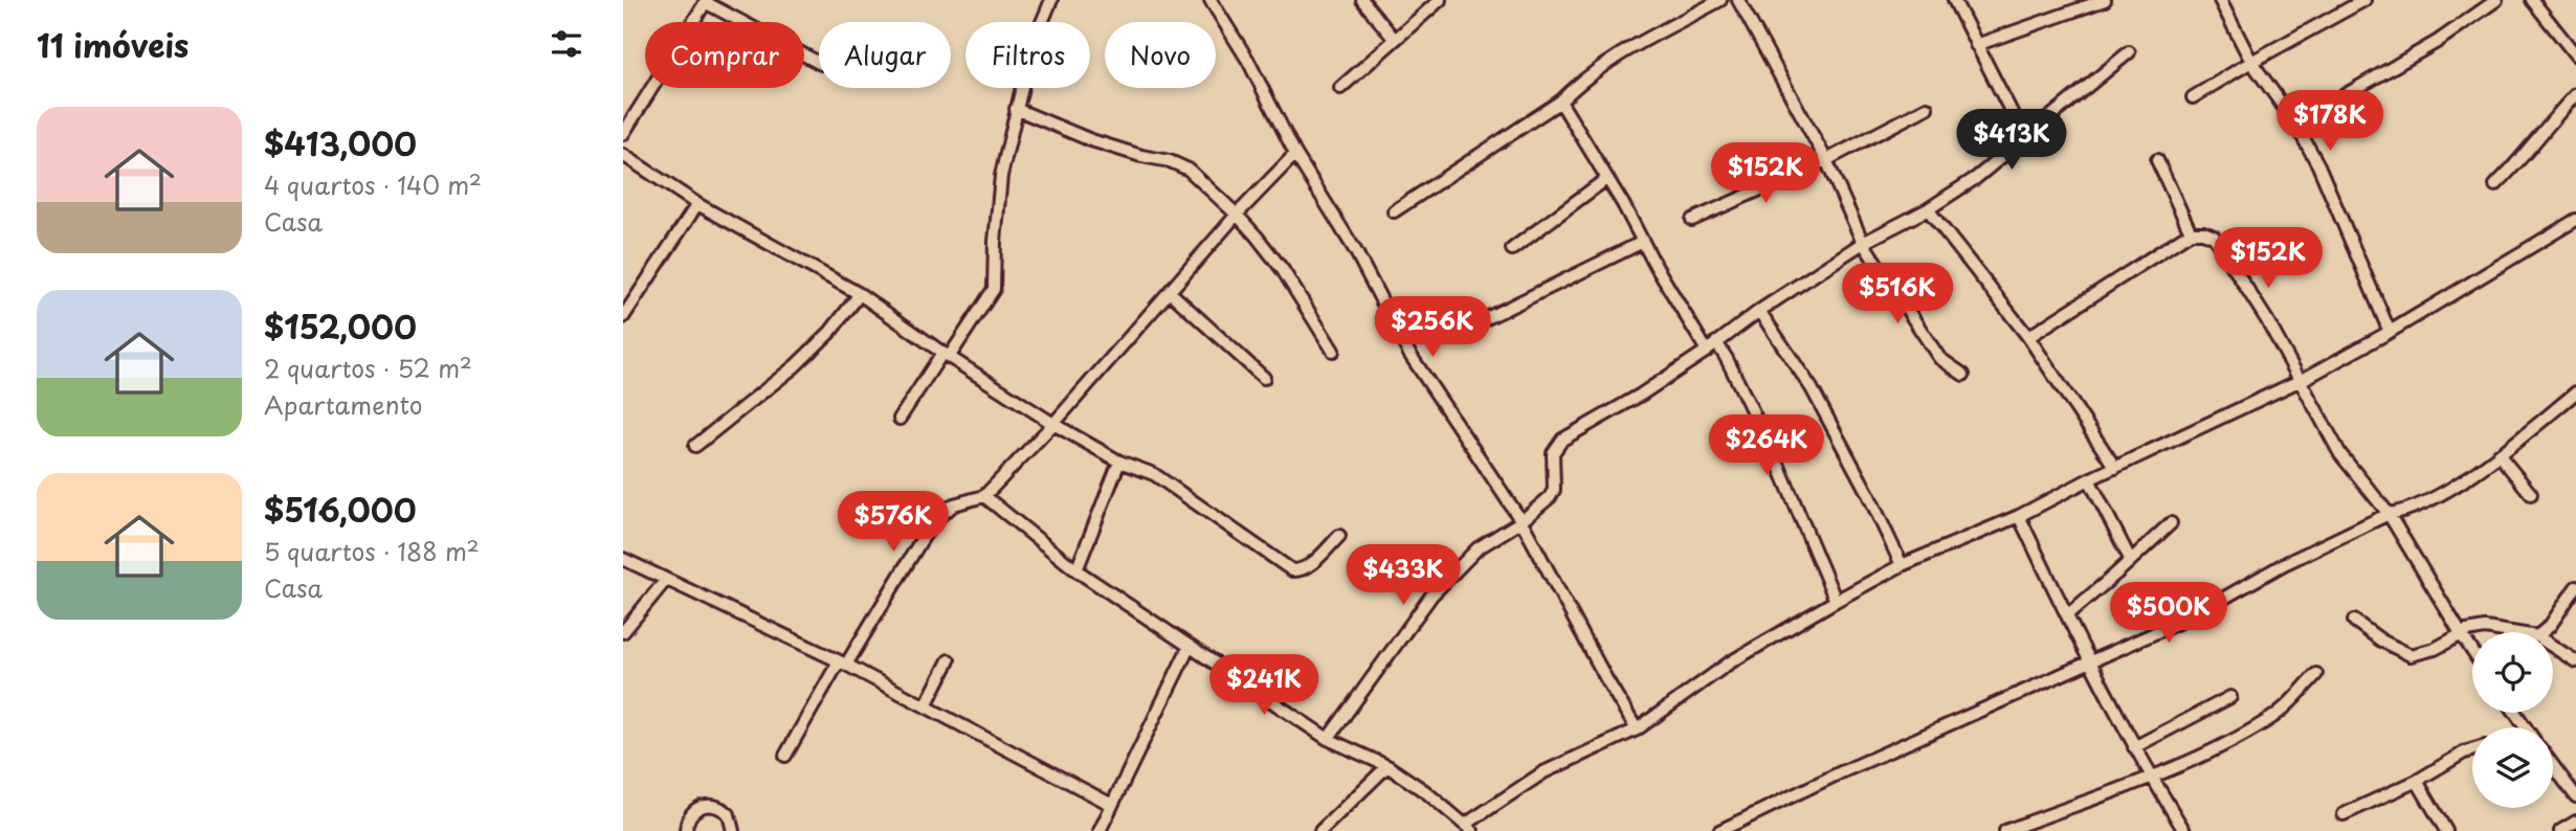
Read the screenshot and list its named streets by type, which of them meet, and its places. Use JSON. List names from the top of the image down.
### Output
{
  "page": {
    "heading": "11 imóveis",
    "chip": [
      "Comprar",
      "Alugar",
      "Filtros",
      "Novo"
    ],
    "list": [
      {
        "name": "$413,000",
        "note": "4 quartos · 140 m² · Casa"
      },
      {
        "name": "$152,000",
        "note": "2 quartos · 52 m² · Apartamento"
      },
      {
        "name": "$516,000",
        "note": "5 quartos · 188 m² · Casa"
      }
    ],
    "price": [
      "$178K",
      "$413K",
      "$152K",
      "$152K",
      "$516K",
      "$256K",
      "$264K",
      "$576K",
      "$433K",
      "$500K",
      "$241K"
    ]
  }
}
